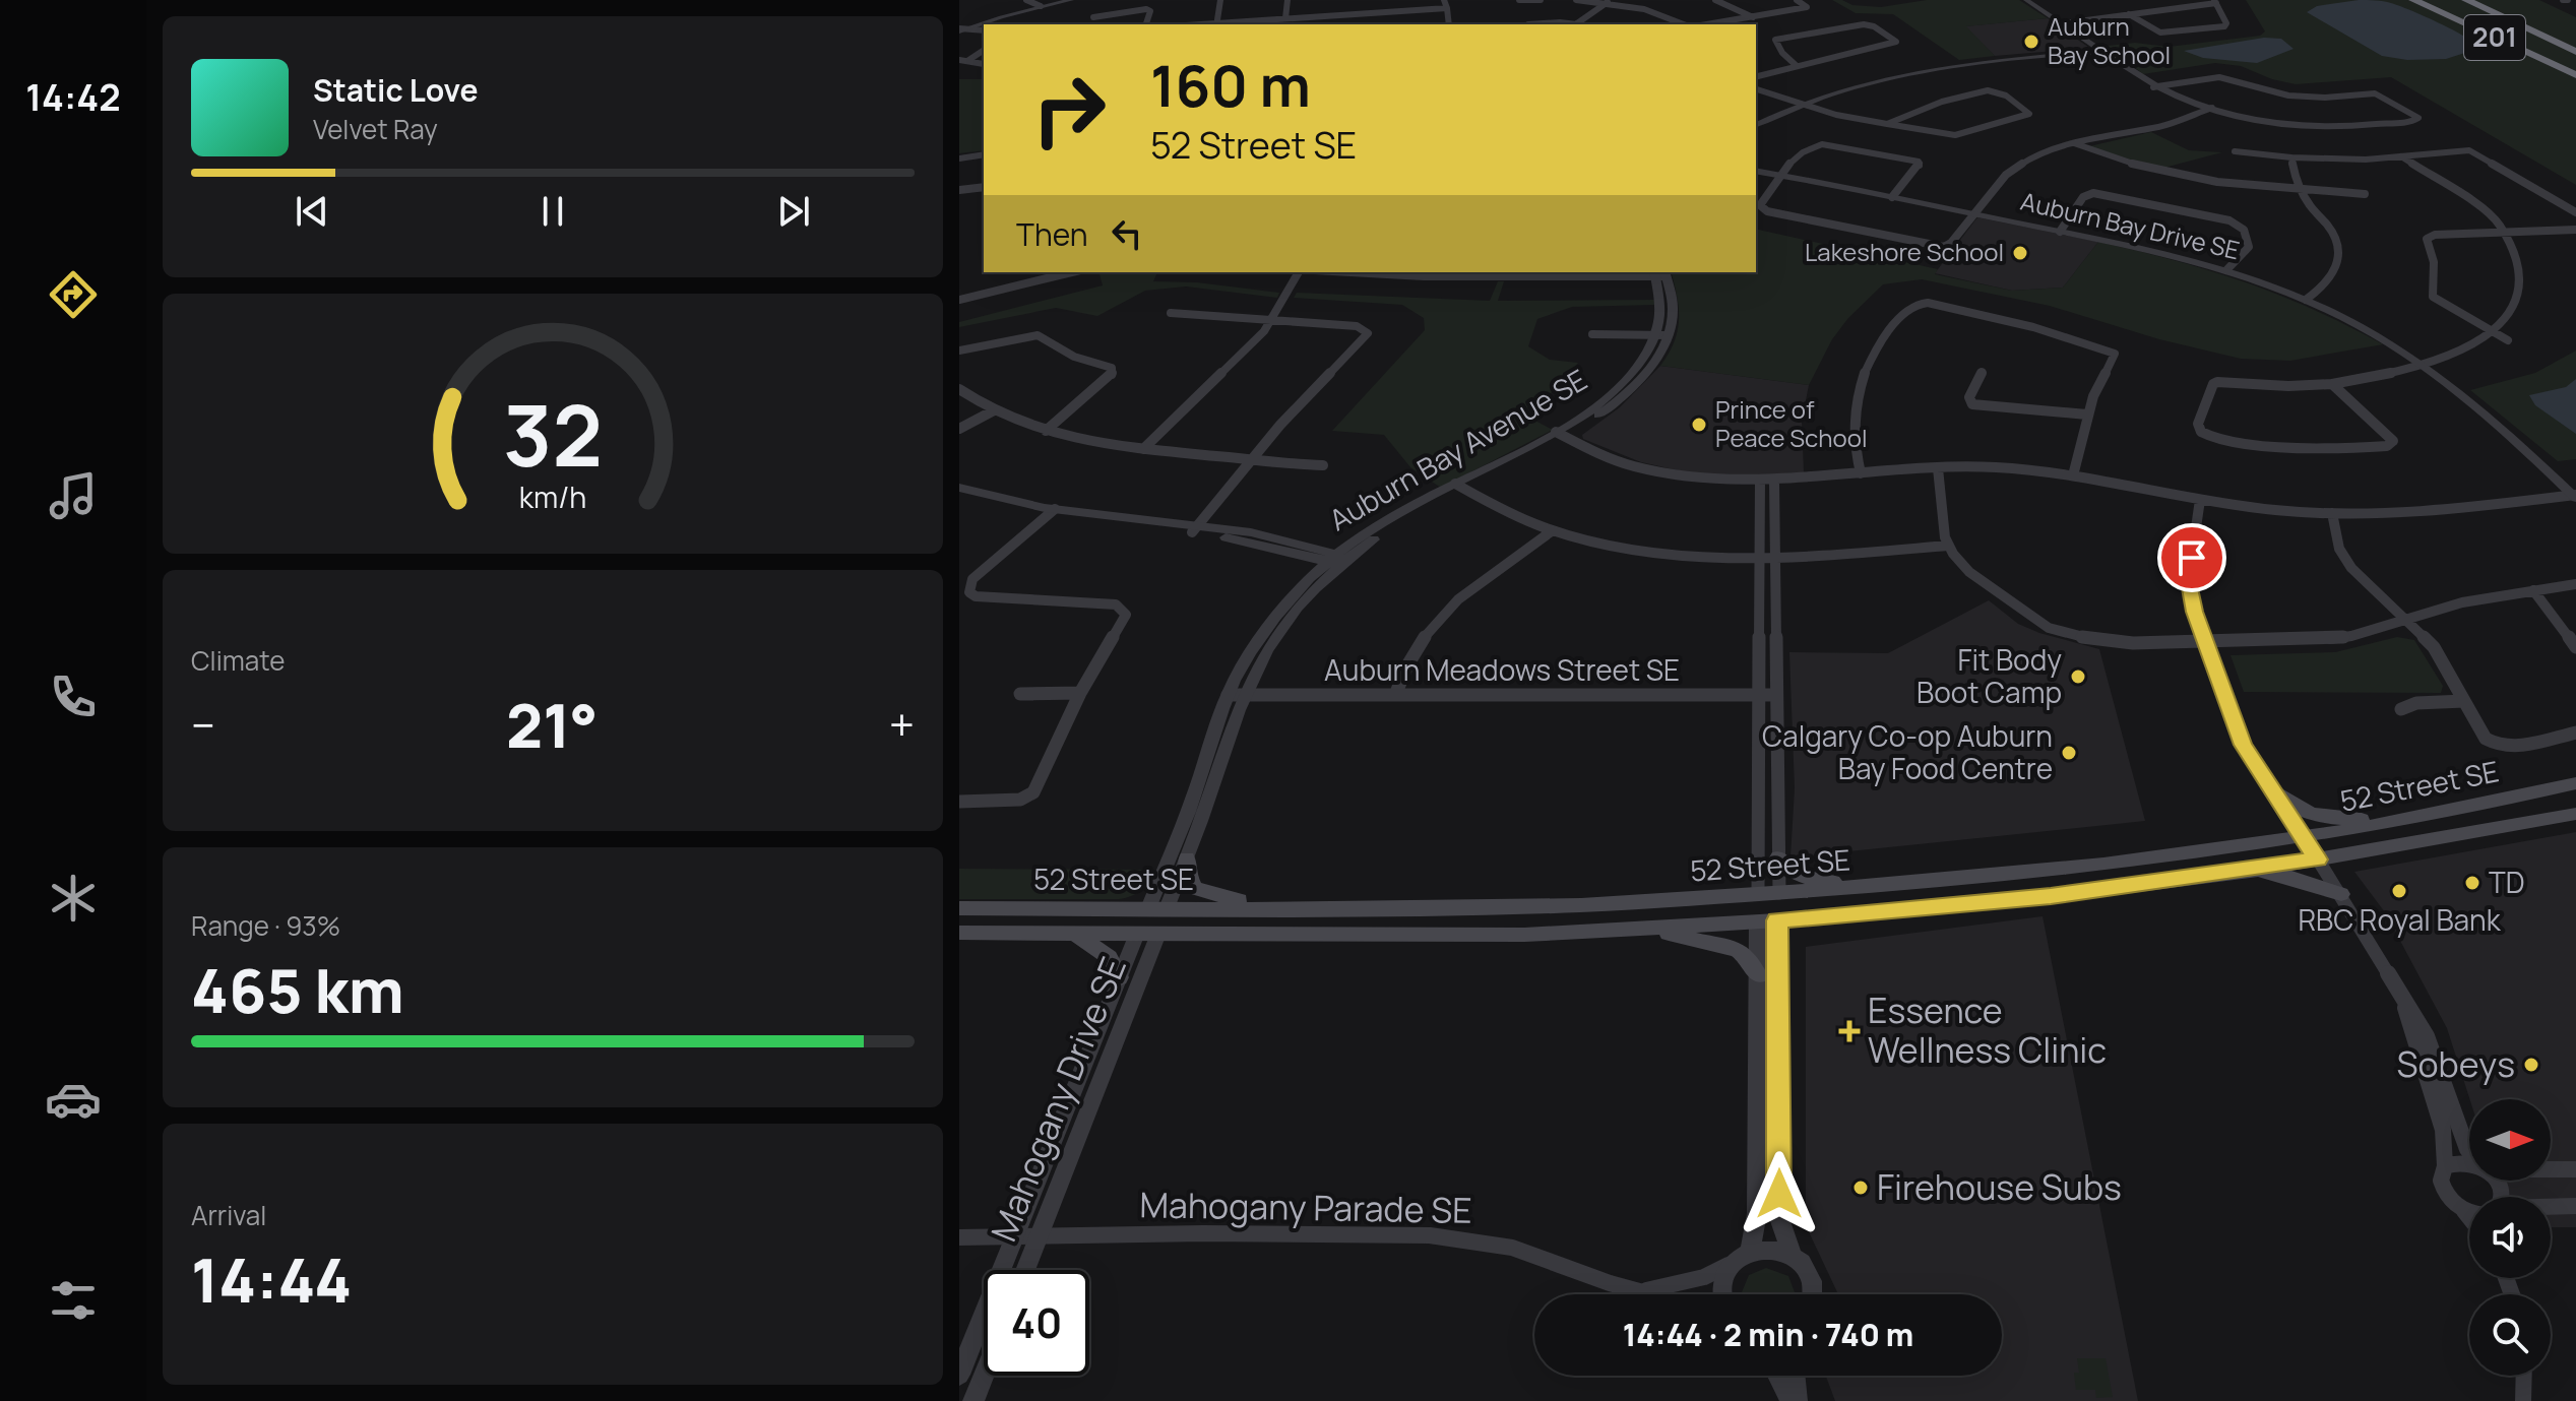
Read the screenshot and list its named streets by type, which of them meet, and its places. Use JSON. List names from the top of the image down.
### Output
{
  "streets": {
    "highway": ["201"],
    "main road": ["Auburn Bay Avenue SE", "52 Street SE"],
    "street": [
      "Auburn Bay Drive SE",
      "Auburn Meadows Street SE",
      "Mahogany Drive SE",
      "Mahogany Parade SE"
    ]
  },
  "crossings": [
    ["Auburn Bay Avenue SE", "Auburn Meadows Street SE"],
    ["Auburn Bay Avenue SE", "52 Street SE"],
    ["Auburn Bay Avenue SE", "Mahogany Drive SE"],
    ["52 Street SE", "Mahogany Drive SE"],
    ["Mahogany Drive SE", "Mahogany Parade SE"]
  ],
  "places": {
    "other": [
      "Auburn Bay School",
      "Lakeshore School",
      "Prince of Peace School",
      "Fit Body Boot Camp",
      "Calgary Co-op Auburn Bay Food Centre",
      "TD",
      "RBC Royal Bank",
      "Sobeys",
      "Firehouse Subs"
    ],
    "health": ["Essence Wellness Clinic"]
  },
  "north": "right",
  "page": {
    "tabs": "14:42",
    "turn": ["160 m", "52 Street SE"],
    "song": ["Static Love", "Velvet Ray"],
    "then": "Then",
    "tile": [
      "Climate",
      ["Range · 93%", "465 km"],
      ["Arrival", "14:44"]
    ],
    "heat": ["−", "21°", "+"],
    "limit": "40",
    "trip": "14:44 · 2 min · 740 m",
    "gauge": ["32", "km/h"]
  }
}
